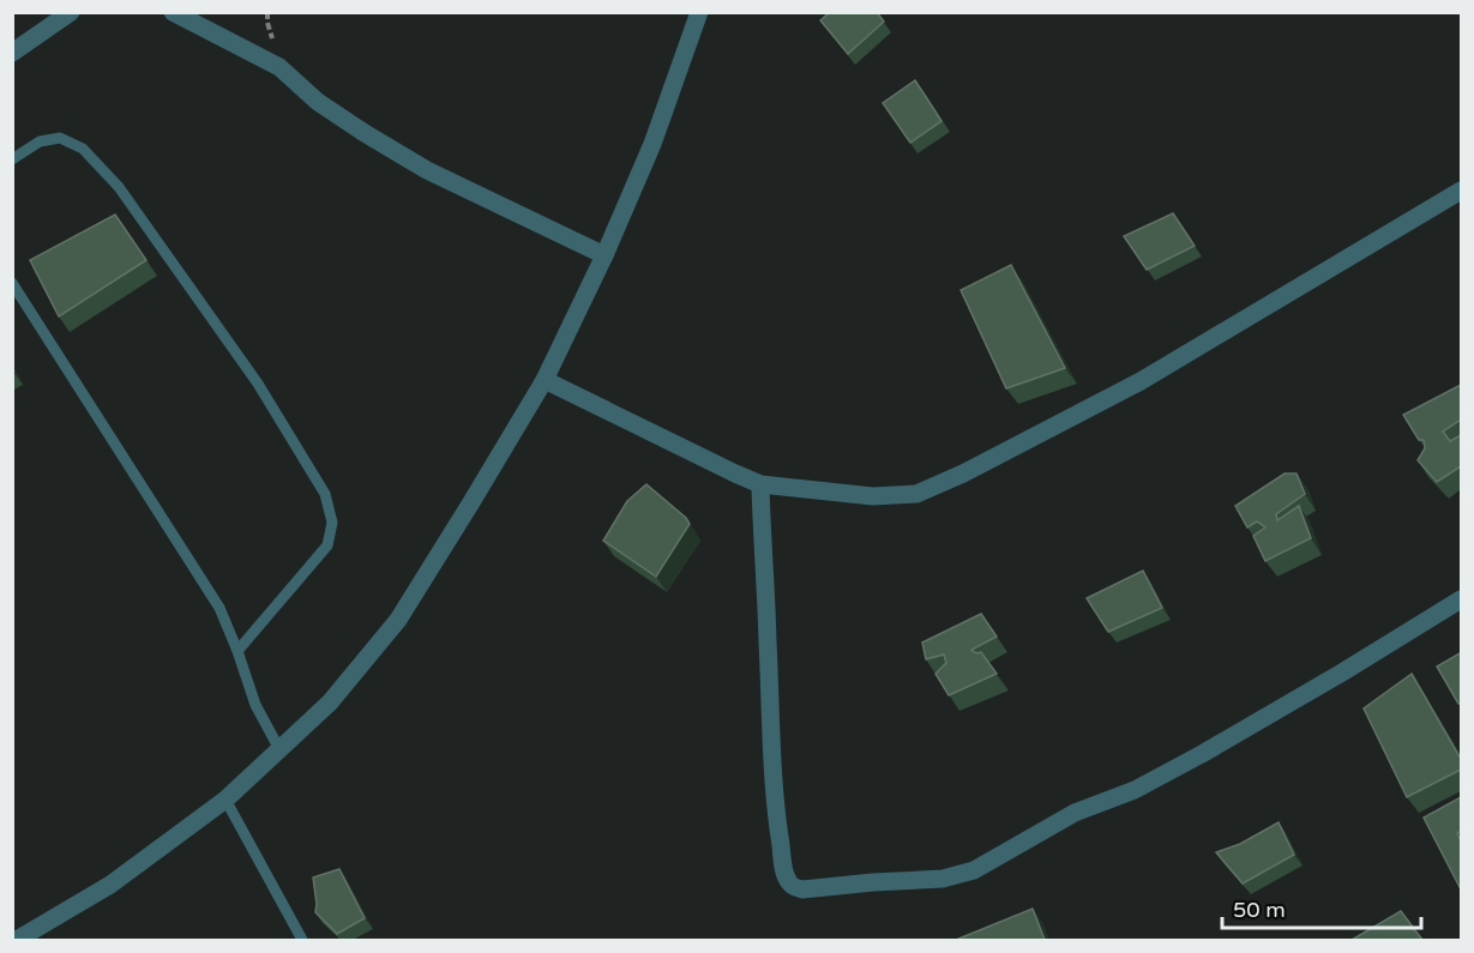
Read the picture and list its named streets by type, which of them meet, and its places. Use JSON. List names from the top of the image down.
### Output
{
  "scale_bar": "50 m"
}
